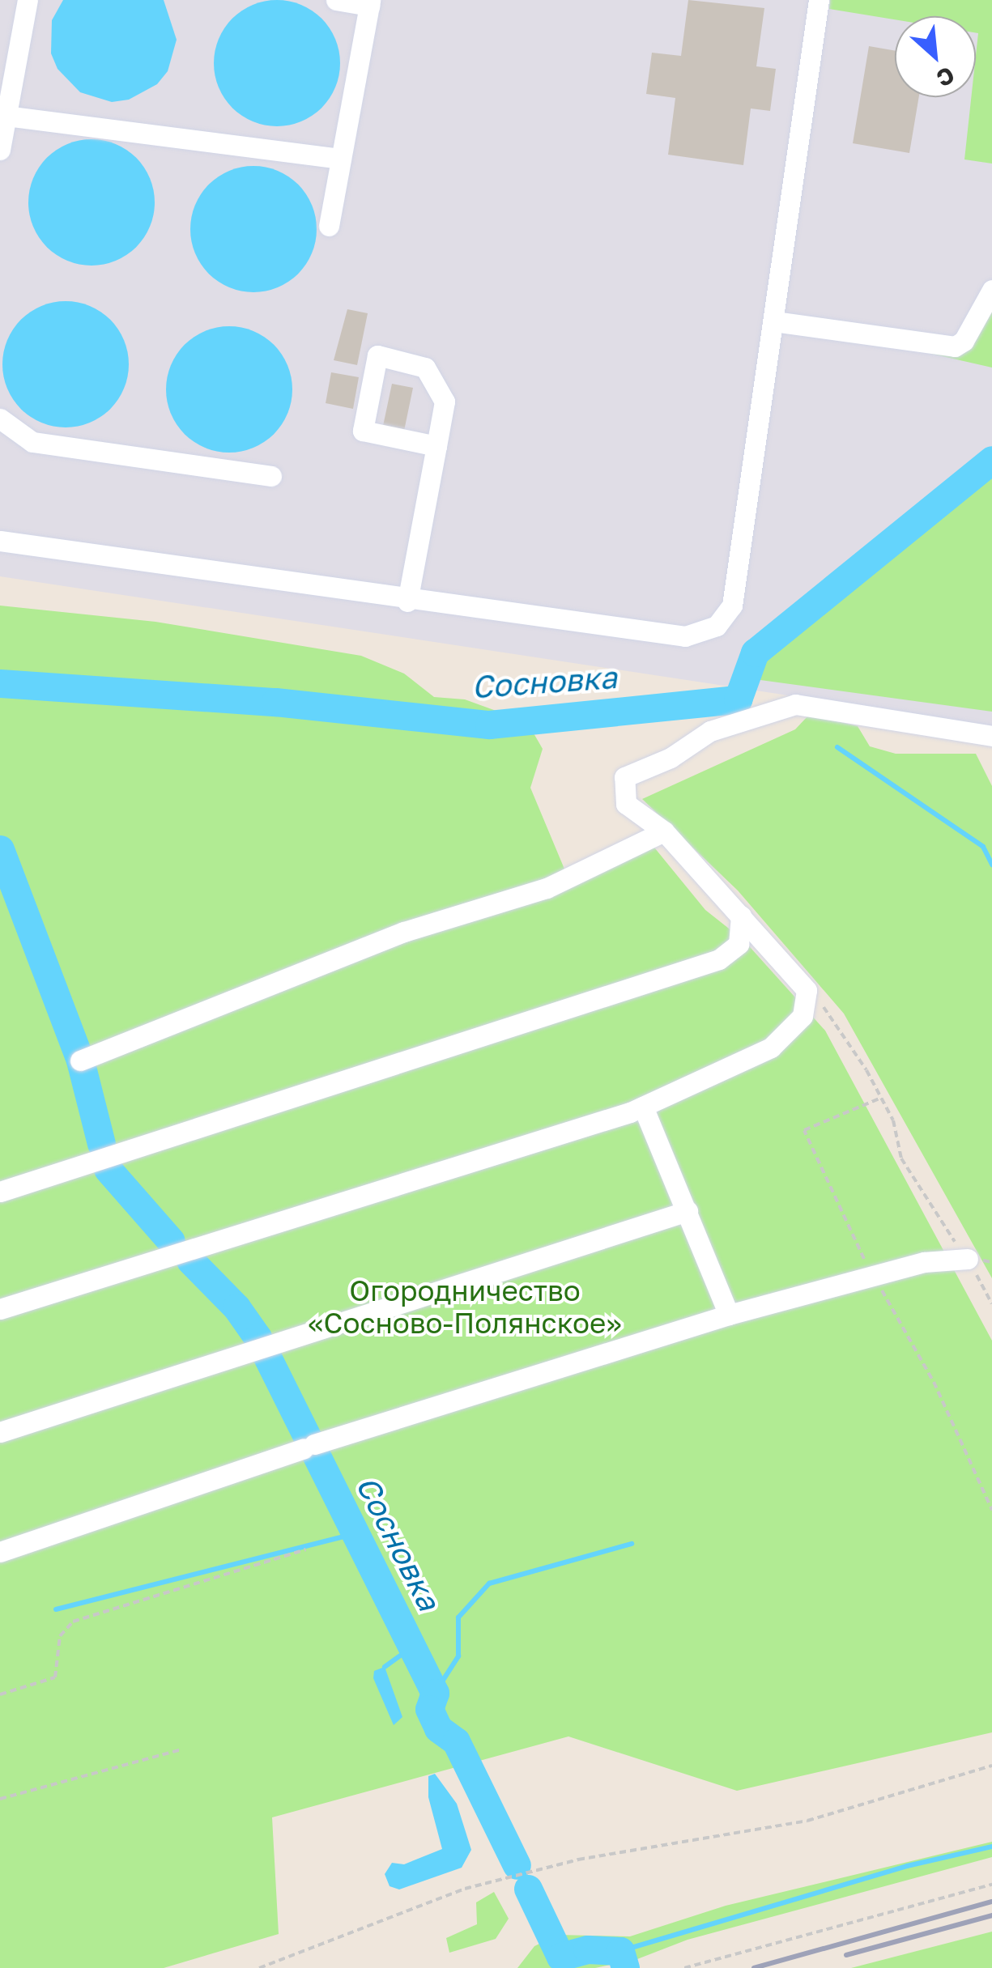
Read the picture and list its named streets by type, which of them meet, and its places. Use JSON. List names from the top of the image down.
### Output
{
  "water": ["Сосновка"],
  "parks": ["Огородничество «Сосново-Полянское»"],
  "north": "bottom right"
}
